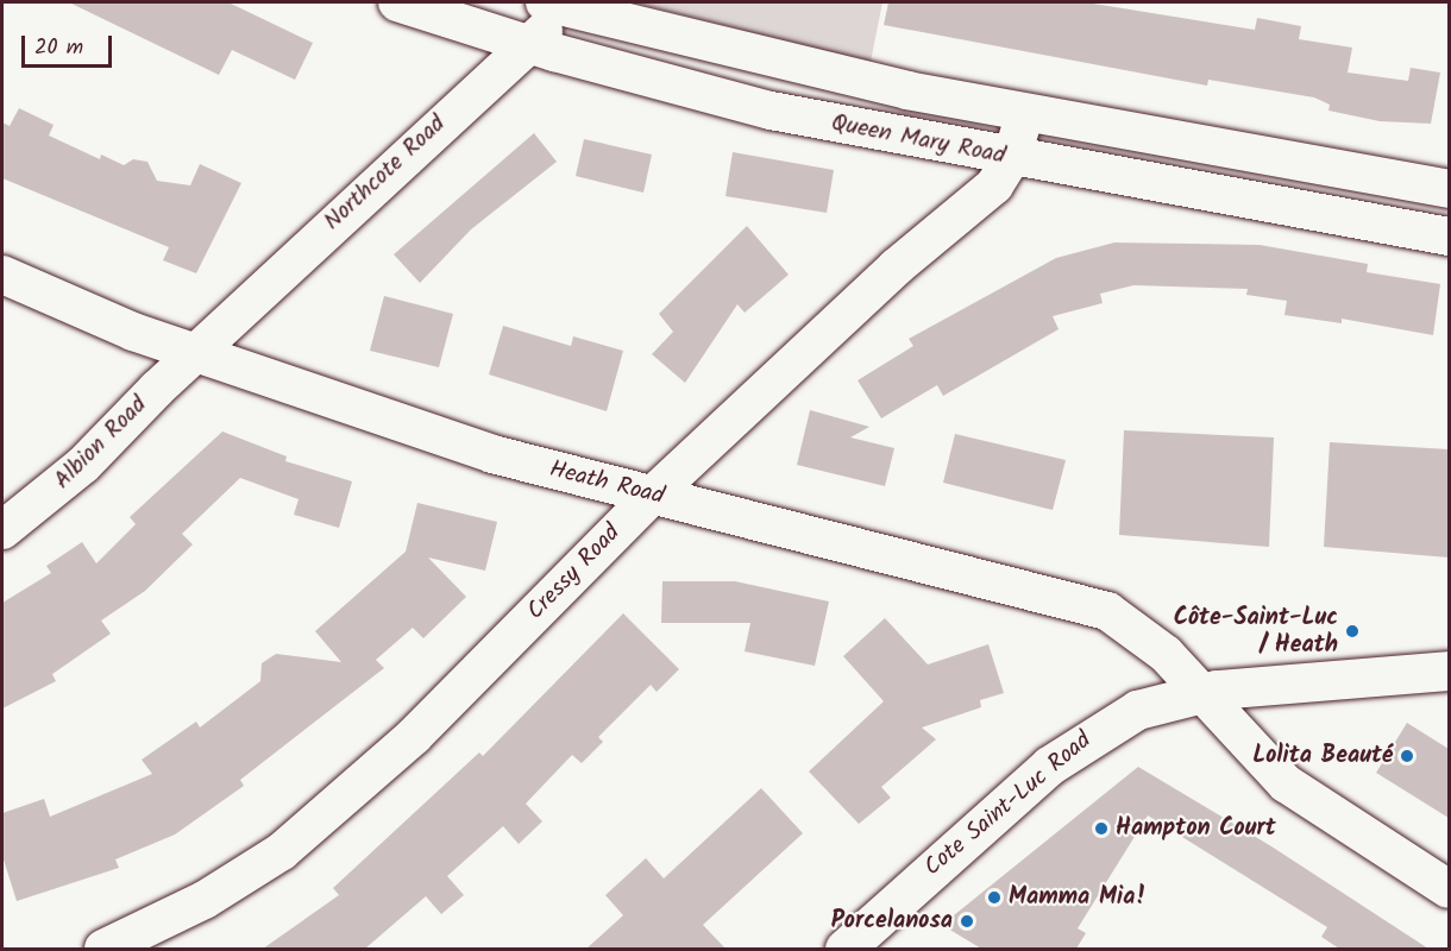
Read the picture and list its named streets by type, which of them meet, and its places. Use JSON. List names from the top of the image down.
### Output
{
  "streets": {
    "main road": ["Cote Saint-Luc Road"],
    "street": [
      "Queen Mary Road",
      "Northcote Road",
      "Albion Road",
      "Heath Road",
      "Cressy Road"
    ]
  },
  "crossings": [
    ["Queen Mary Road", "Northcote Road"],
    ["Queen Mary Road", "Cressy Road"],
    ["Northcote Road", "Albion Road"],
    ["Northcote Road", "Heath Road"],
    ["Albion Road", "Heath Road"],
    ["Heath Road", "Cressy Road"],
    ["Heath Road", "Cote Saint-Luc Road"]
  ],
  "places": [
    "Côte-Saint-Luc / Heath",
    "Lolita Beauté",
    "Hampton Court",
    "Mamma Mia!",
    "Porcelanosa"
  ],
  "scale_bar": "20 m"
}
